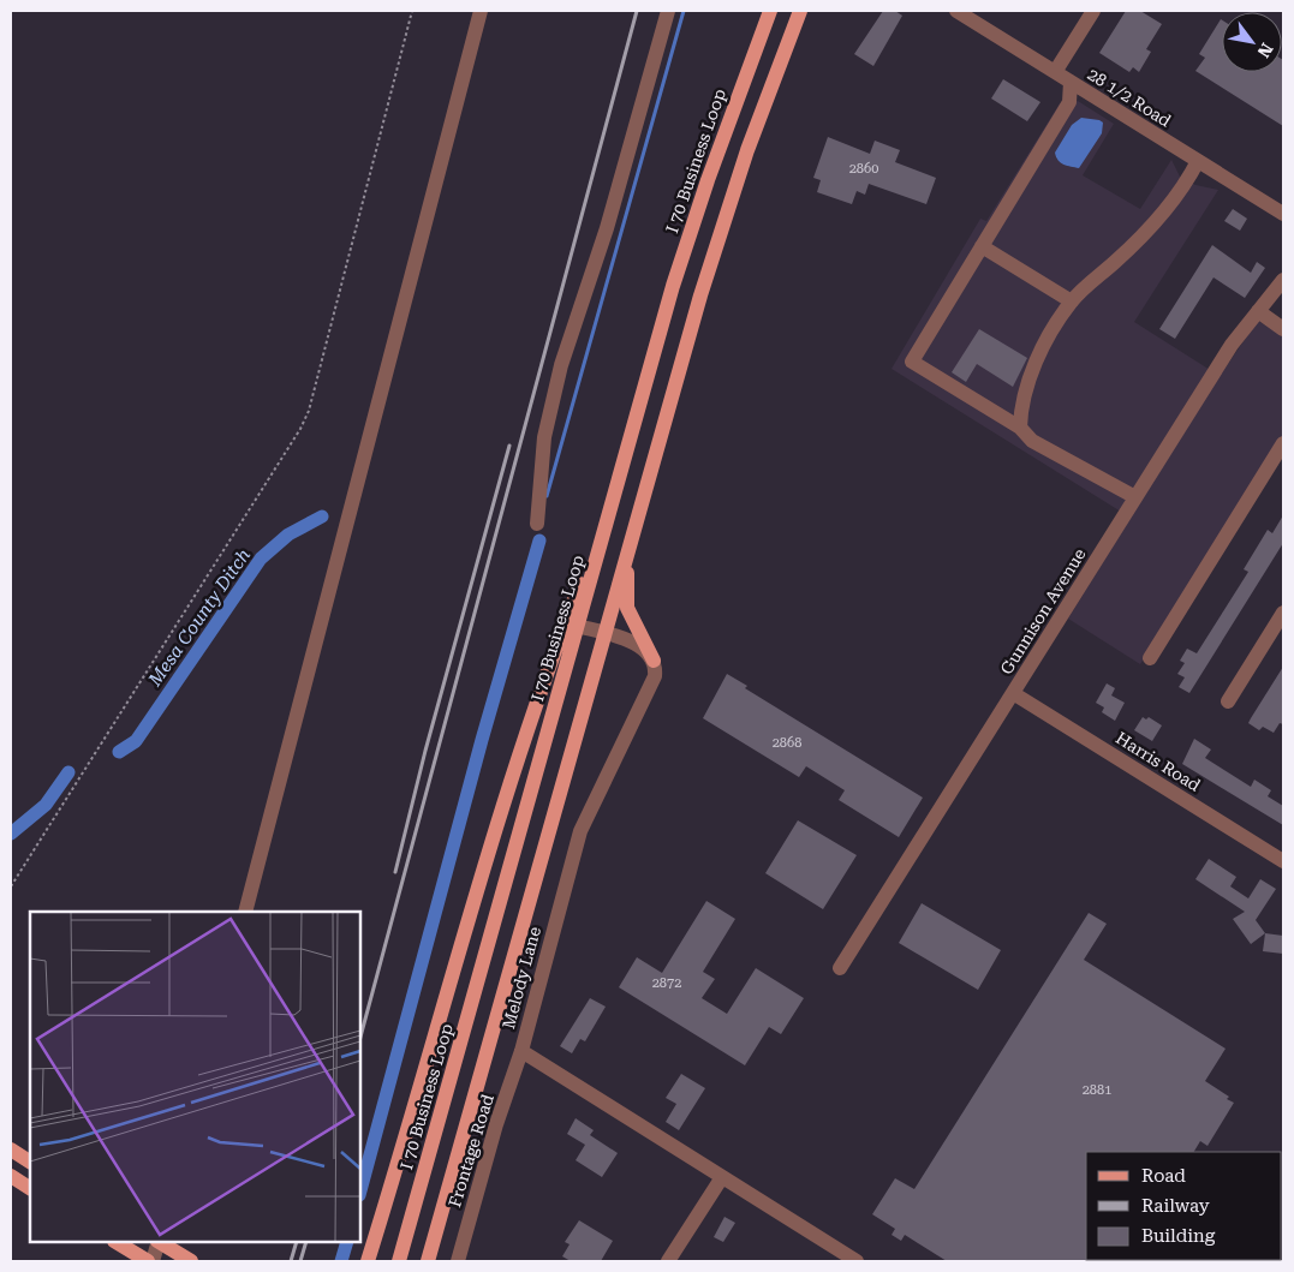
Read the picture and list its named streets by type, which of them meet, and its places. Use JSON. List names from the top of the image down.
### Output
{
  "streets": {
    "main road": ["I 70 Business Loop"],
    "street": [
      "28 1/2 Road",
      "Gunnison Avenue",
      "Harris Road",
      "Melody Lane",
      "Frontage Road"
    ]
  },
  "crossings": [
    ["Gunnison Avenue", "Harris Road"],
    ["Melody Lane", "Frontage Road"]
  ],
  "water": ["Mesa County Ditch"],
  "house_numbers": [
    "2860",
    "2868",
    "2872",
    "2881"
  ],
  "legend": ["Road", "Railway", "Building"],
  "north": "bottom right"
}
